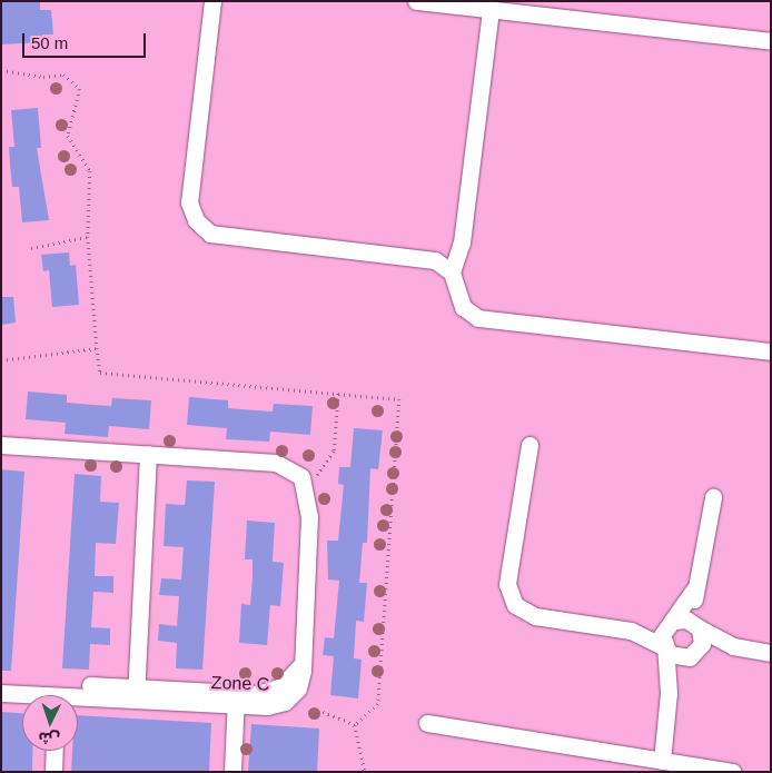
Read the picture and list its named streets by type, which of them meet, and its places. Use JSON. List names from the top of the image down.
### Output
{
  "streets": {
    "street": ["Zone C"]
  },
  "scale_bar": "50 m",
  "north": "bottom"
}
